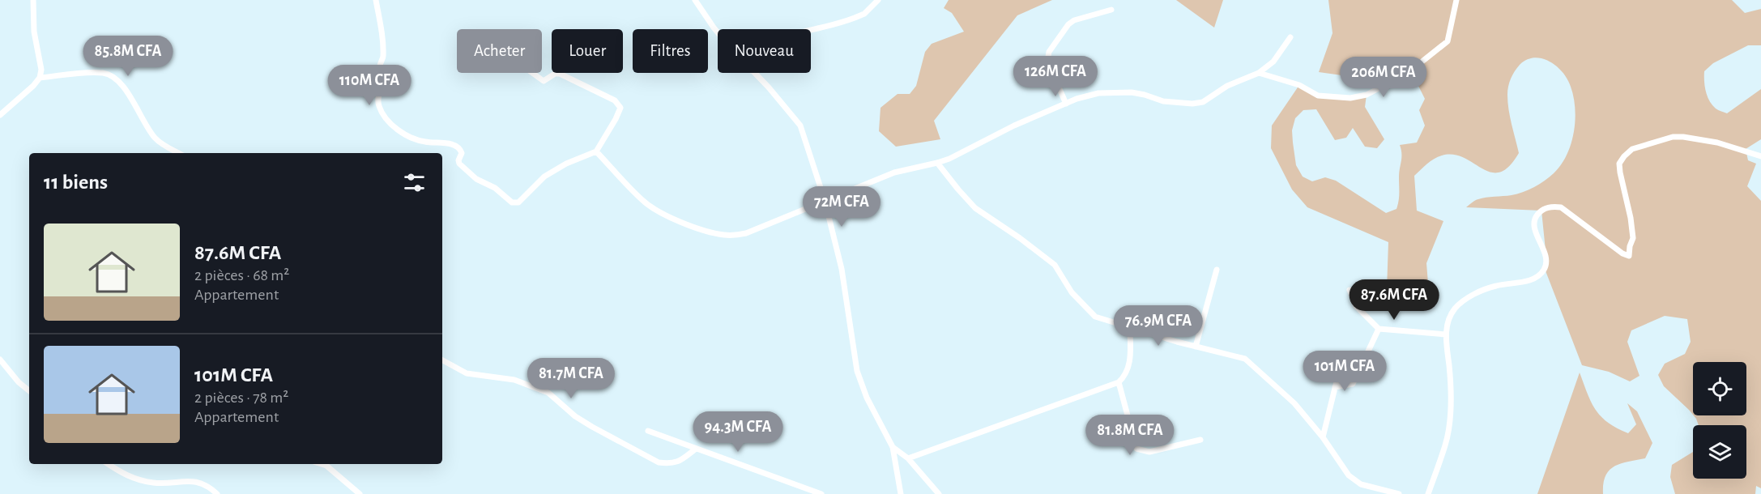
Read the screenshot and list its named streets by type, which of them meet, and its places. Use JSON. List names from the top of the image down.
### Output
{
  "page": {
    "chip": [
      "Acheter",
      "Louer",
      "Filtres",
      "Nouveau"
    ],
    "price": [
      "85.8M CFA",
      "126M CFA",
      "206M CFA",
      "110M CFA",
      "72M CFA",
      "87.6M CFA",
      "76.9M CFA",
      "101M CFA",
      "81.7M CFA",
      "94.3M CFA",
      "81.8M CFA"
    ],
    "heading": "11 biens",
    "list": [
      {
        "name": "87.6M CFA",
        "note": "2 pièces · 68 m² · Appartement"
      },
      {
        "name": "101M CFA",
        "note": "2 pièces · 78 m² · Appartement"
      }
    ]
  }
}
